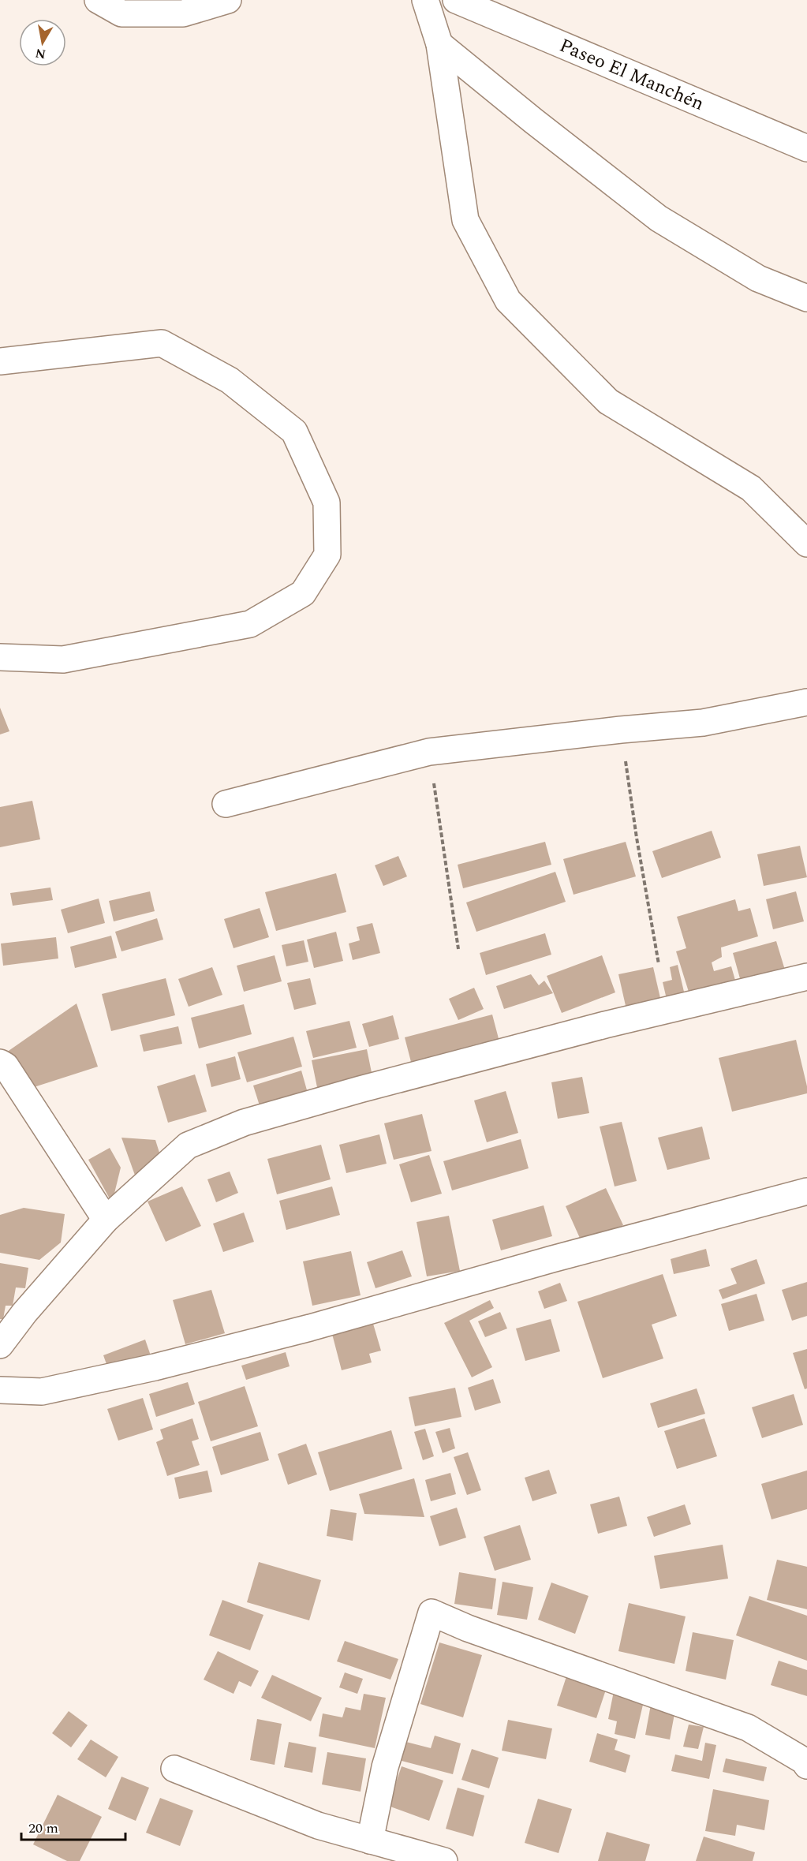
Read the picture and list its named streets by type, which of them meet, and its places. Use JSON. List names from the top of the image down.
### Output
{
  "streets": {
    "street": ["Paseo El Manchén"]
  },
  "scale_bar": "20 m",
  "north": "bottom"
}
